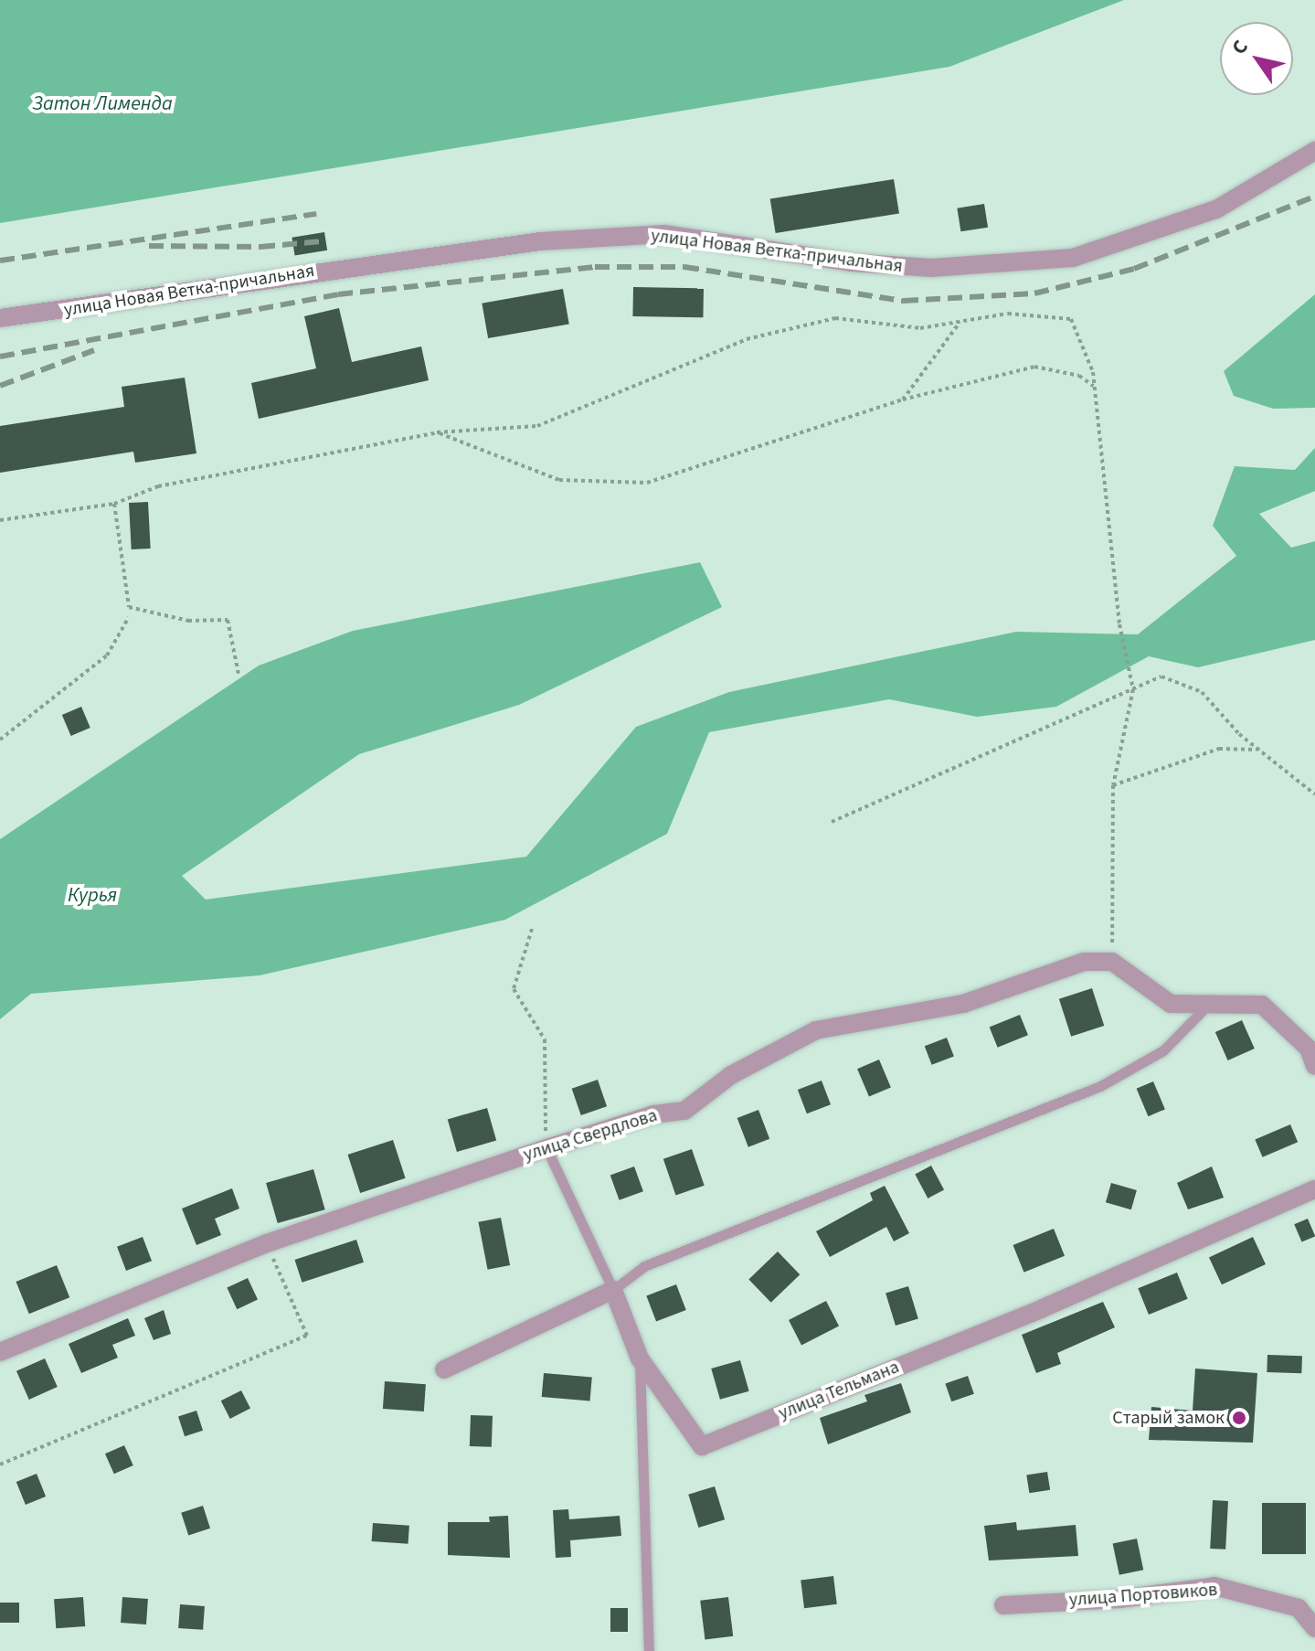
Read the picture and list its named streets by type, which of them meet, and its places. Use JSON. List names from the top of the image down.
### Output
{
  "streets": {
    "street": [
      "улица Новая Ветка-причальная",
      "улица Свердлова",
      "улица Тельмана",
      "улица Портовиков"
    ]
  },
  "water": ["Затон Лименда", "Курья"],
  "places": ["Cтарый замок"],
  "north": "top left"
}
